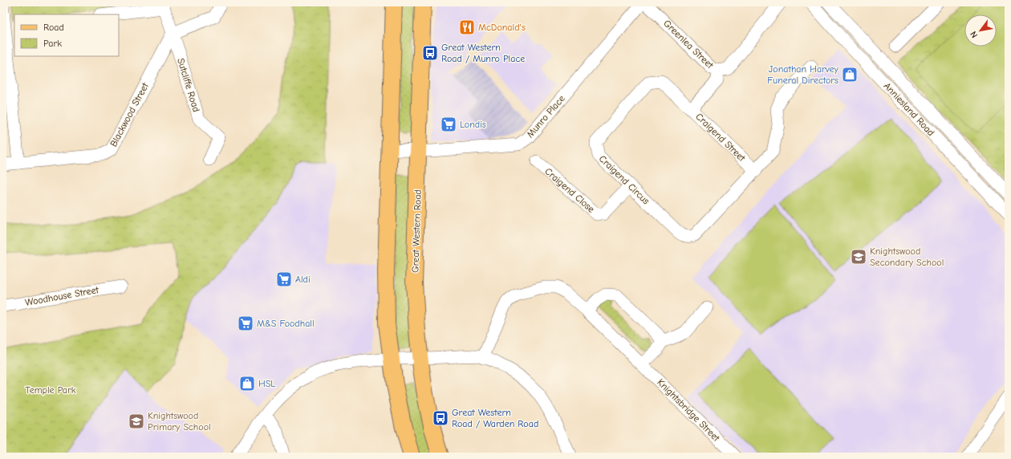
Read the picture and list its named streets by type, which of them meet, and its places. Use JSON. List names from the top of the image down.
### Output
{
  "streets": {
    "main road": ["Great Western Road"],
    "street": [
      "Greenlea Street",
      "Sutcliffe Road",
      "Anniesland Road",
      "Blackwood Street",
      "Munro Place",
      "Craigend Street",
      "Craigend Circus",
      "Craigend Close",
      "Woodhouse Street",
      "Knightsbridge Street"
    ]
  },
  "crossings": [
    ["Greenlea Street", "Munro Place"],
    ["Greenlea Street", "Craigend Street"],
    ["Sutcliffe Road", "Blackwood Street"],
    ["Munro Place", "Great Western Road"],
    ["Craigend Street", "Craigend Circus"],
    ["Craigend Circus", "Craigend Close"]
  ],
  "parks": ["Temple Park"],
  "places": {
    "restaurant": ["McDonald's"],
    "bus stop": ["Great Western Road / Munro Place", "Great Western Road / Warden Road"],
    "shop": ["Jonathan Harvey Funeral Directors", "HSL"],
    "supermarket": ["Londis", "Aldi", "M&S Foodhall"],
    "school or university": ["Knightswood Secondary School", "Knightswood Primary School"]
  },
  "legend": ["Road", "Park"],
  "north": "bottom left"
}
